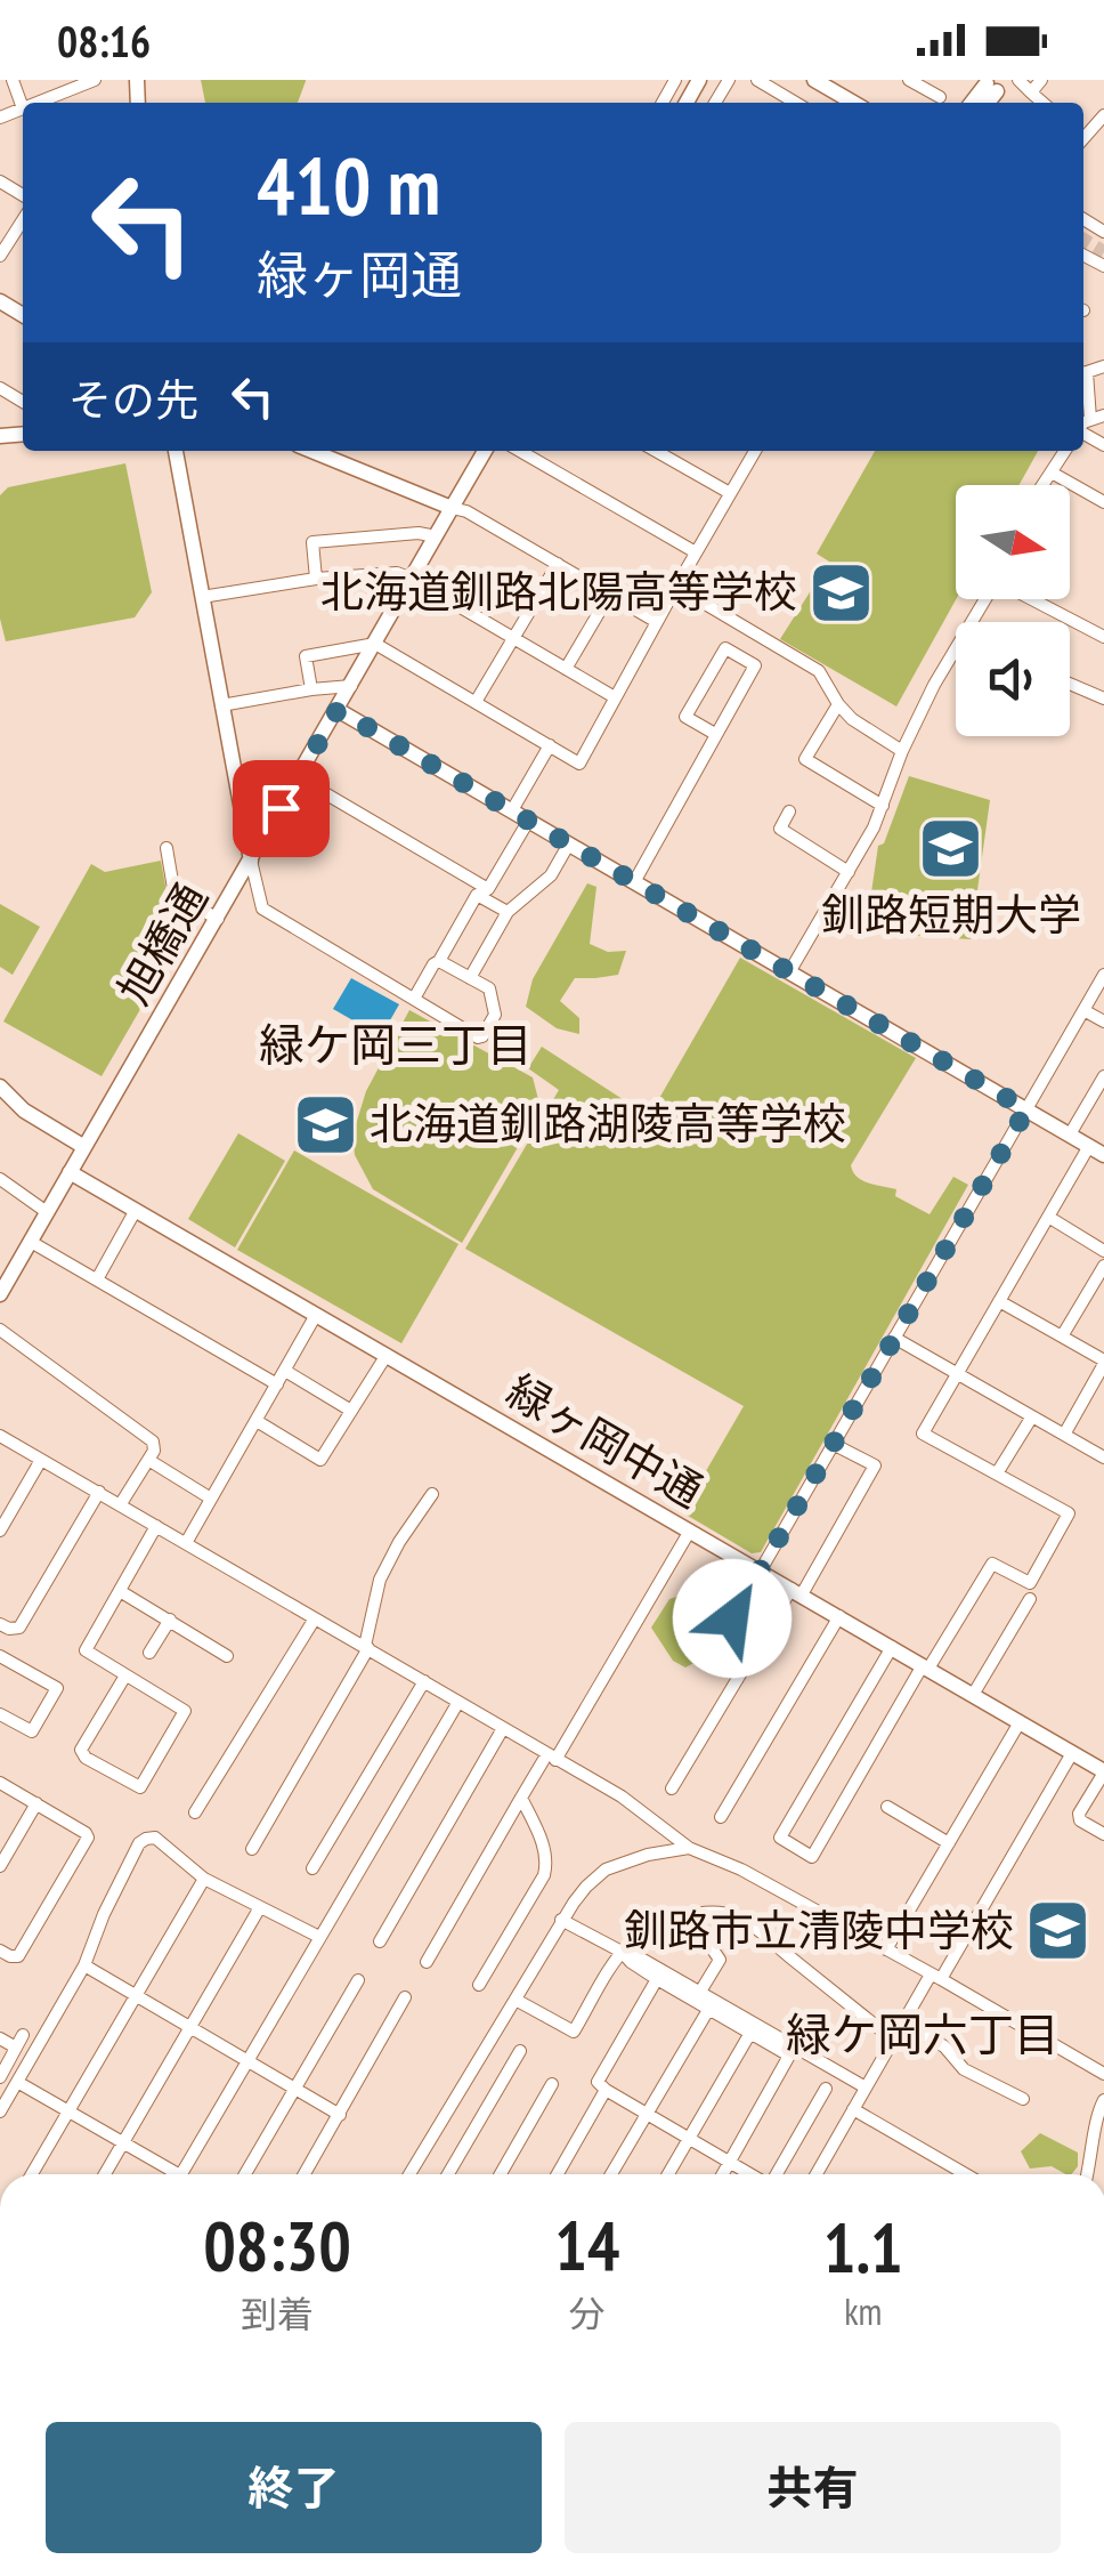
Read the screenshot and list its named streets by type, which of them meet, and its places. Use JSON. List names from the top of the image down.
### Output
{
  "streets": {
    "street": ["旭橋通", "緑ヶ岡中通"]
  },
  "crossings": [
    ["旭橋通", "緑ヶ岡中通"]
  ],
  "districts": ["緑ケ岡三丁目", "緑ケ岡六丁目"],
  "places": {
    "school or university": [
      "北海道釧路北陽高等学校",
      "釧路短期大学",
      "北海道釧路湖陵高等学校",
      "釧路市立清陵中学校"
    ]
  },
  "north": "right",
  "page": {
    "status": "08:16",
    "turn": ["410 m", "緑ヶ岡通"],
    "then": "その先",
    "eta": [
      "08:30",
      "到着",
      "14",
      "分",
      "1.1",
      "km"
    ],
    "buttons": ["終了", "共有"]
  }
}
